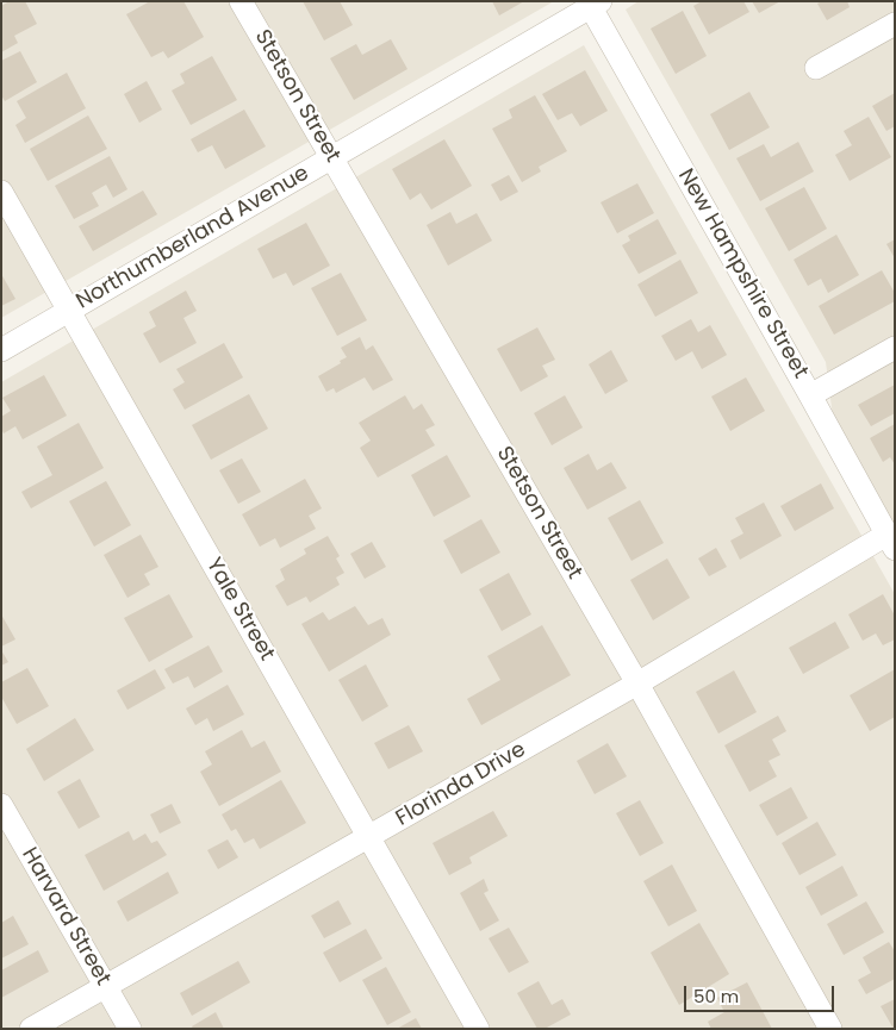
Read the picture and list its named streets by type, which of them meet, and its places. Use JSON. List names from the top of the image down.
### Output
{
  "streets": {
    "street": [
      "Stetson Street",
      "Northumberland Avenue",
      "New Hampshire Street",
      "Yale Street",
      "Florinda Drive",
      "Harvard Street"
    ]
  },
  "crossings": [
    ["Stetson Street", "Northumberland Avenue"],
    ["Stetson Street", "Florinda Drive"],
    ["Northumberland Avenue", "New Hampshire Street"],
    ["Northumberland Avenue", "Yale Street"],
    ["New Hampshire Street", "Florinda Drive"],
    ["Yale Street", "Florinda Drive"],
    ["Florinda Drive", "Harvard Street"]
  ],
  "scale_bar": "50 m"
}
